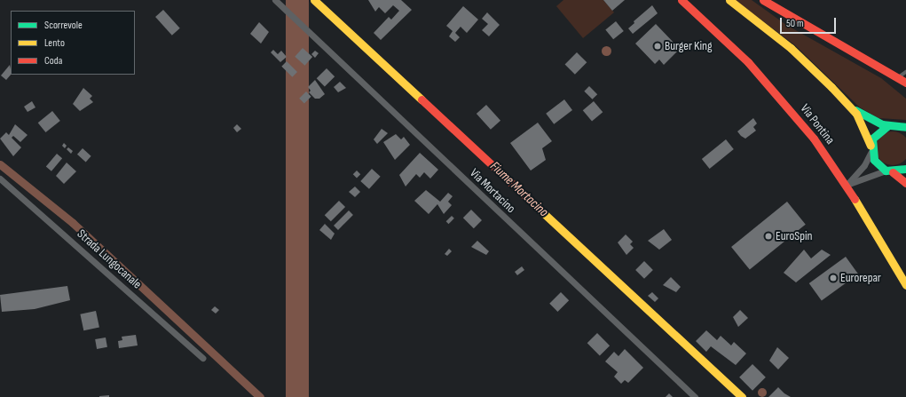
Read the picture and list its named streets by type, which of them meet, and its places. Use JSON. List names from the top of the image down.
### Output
{
  "streets": {
    "street": ["Via Pontina", "Via Mortacino", "Strada Lungocanale"]
  },
  "water": ["Fiume Mortacino"],
  "places": ["Burger King", "EuroSpin", "Eurorepar"],
  "legend": ["Scorrevole", "Lento", "Coda"],
  "scale_bar": "50 m"
}
